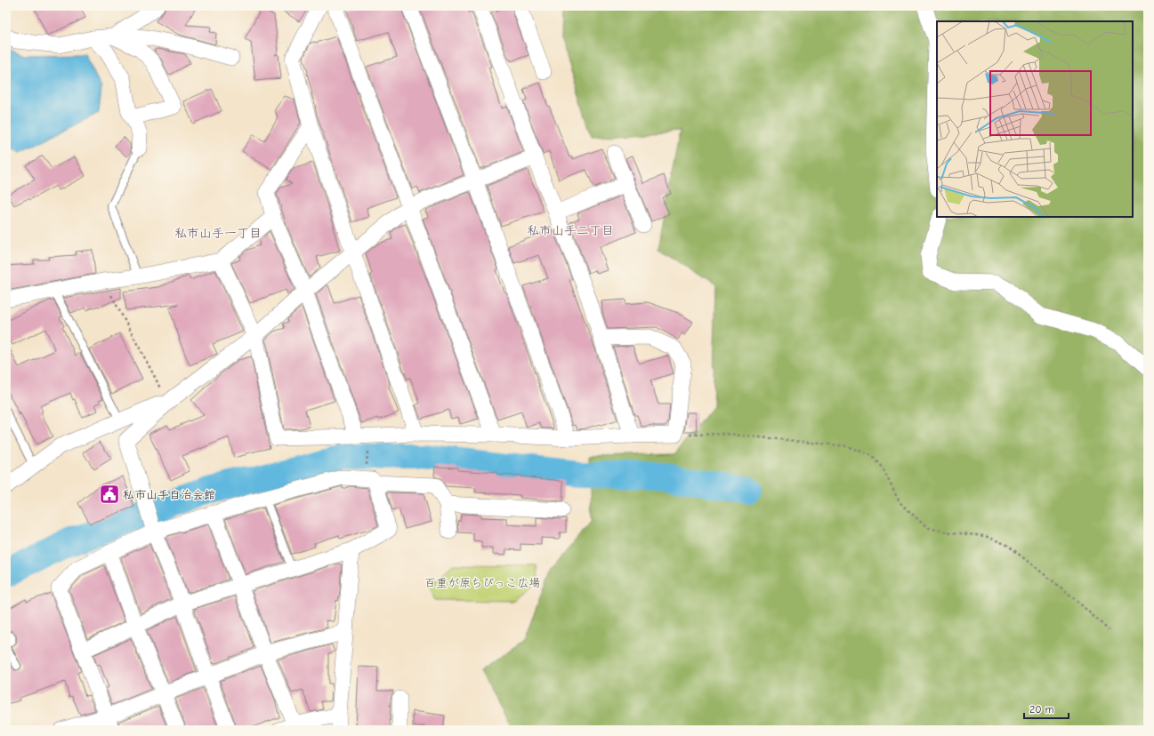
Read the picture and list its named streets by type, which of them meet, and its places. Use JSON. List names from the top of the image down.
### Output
{
  "districts": ["私市山手二丁目", "私市山手一丁目"],
  "parks": ["百重が原ちびっこ広場"],
  "places": {
    "public building": ["私市山手自治会館"]
  },
  "scale_bar": "20 m"
}
